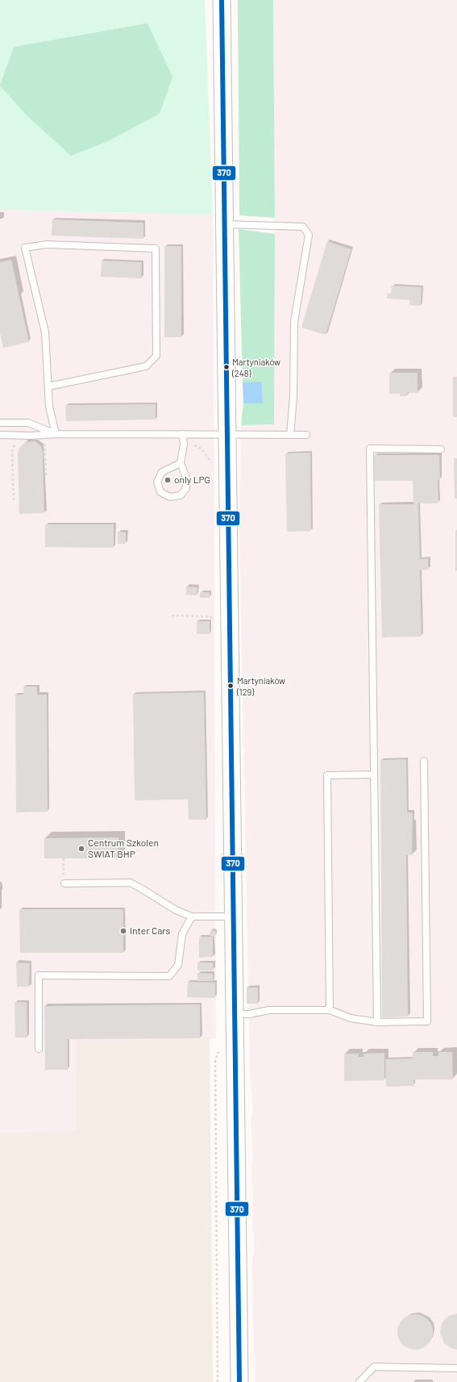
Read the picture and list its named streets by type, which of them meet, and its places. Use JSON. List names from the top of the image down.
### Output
{
  "places": [
    "Martyniaków (248)",
    "only LPG",
    "Martyniaków (129)",
    "Centrum Szkolen SWIAT BHP",
    "Inter Cars"
  ],
  "lines": ["transit line 370"]
}
